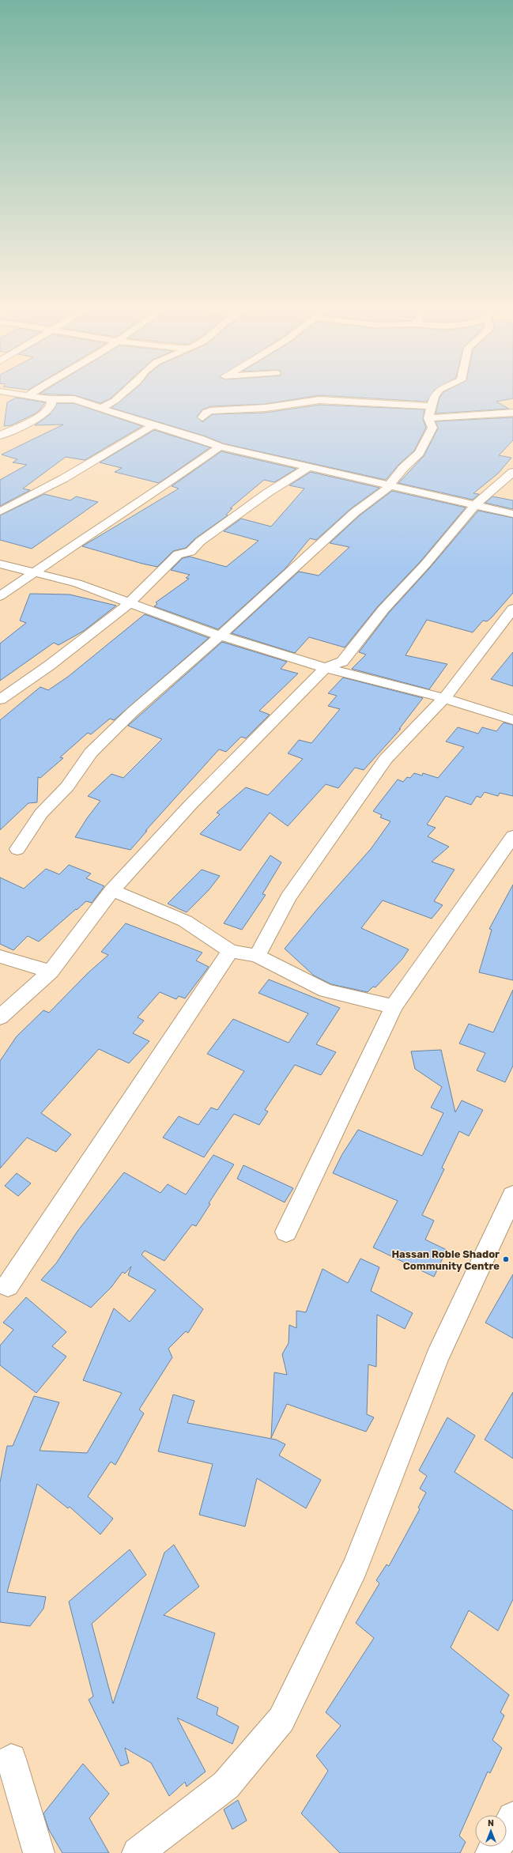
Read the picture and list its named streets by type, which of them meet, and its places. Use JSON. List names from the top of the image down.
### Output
{
  "places": ["Hassan Roble Shador Community Centre"],
  "north": "top"
}
